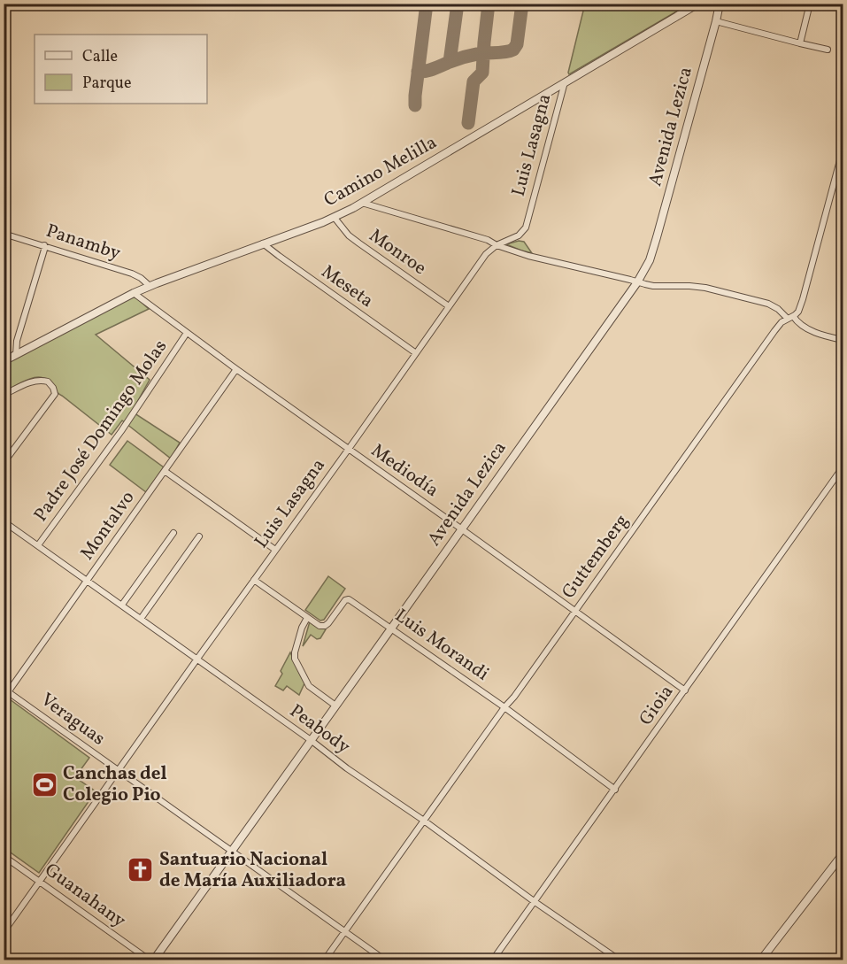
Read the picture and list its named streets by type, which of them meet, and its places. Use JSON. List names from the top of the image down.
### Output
{
  "streets": {
    "street": [
      "Avenida Lezica",
      "Luis Lasagna",
      "Camino Melilla",
      "Panamby",
      "Monroe",
      "Meseta",
      "Padre José Domingo Molas",
      "Mediodía",
      "Montalvo",
      "Guttemberg",
      "Luis Morandi",
      "Gioia",
      "Veraguas",
      "Peabody",
      "Guanahany"
    ]
  },
  "crossings": [
    ["Avenida Lezica", "Mediodía"],
    ["Avenida Lezica", "Luis Morandi"],
    ["Avenida Lezica", "Veraguas"],
    ["Avenida Lezica", "Peabody"],
    ["Luis Lasagna", "Camino Melilla"],
    ["Luis Lasagna", "Monroe"],
    ["Luis Lasagna", "Meseta"],
    ["Luis Lasagna", "Mediodía"],
    ["Luis Lasagna", "Luis Morandi"],
    ["Luis Lasagna", "Veraguas"],
    ["Luis Lasagna", "Peabody"],
    ["Luis Lasagna", "Guanahany"],
    ["Camino Melilla", "Panamby"],
    ["Camino Melilla", "Monroe"],
    ["Camino Melilla", "Meseta"],
    ["Camino Melilla", "Mediodía"],
    ["Padre José Domingo Molas", "Mediodía"],
    ["Padre José Domingo Molas", "Peabody"],
    ["Mediodía", "Montalvo"],
    ["Mediodía", "Guttemberg"],
    ["Mediodía", "Gioia"],
    ["Montalvo", "Veraguas"],
    ["Montalvo", "Peabody"],
    ["Guttemberg", "Luis Morandi"],
    ["Guttemberg", "Veraguas"],
    ["Guttemberg", "Peabody"],
    ["Luis Morandi", "Gioia"],
    ["Gioia", "Peabody"]
  ],
  "places": {
    "sports": ["Canchas del Colegio Pio"],
    "church": ["Santuario Nacional de María Auxiliadora"]
  },
  "legend": ["Calle", "Parque"]
}
